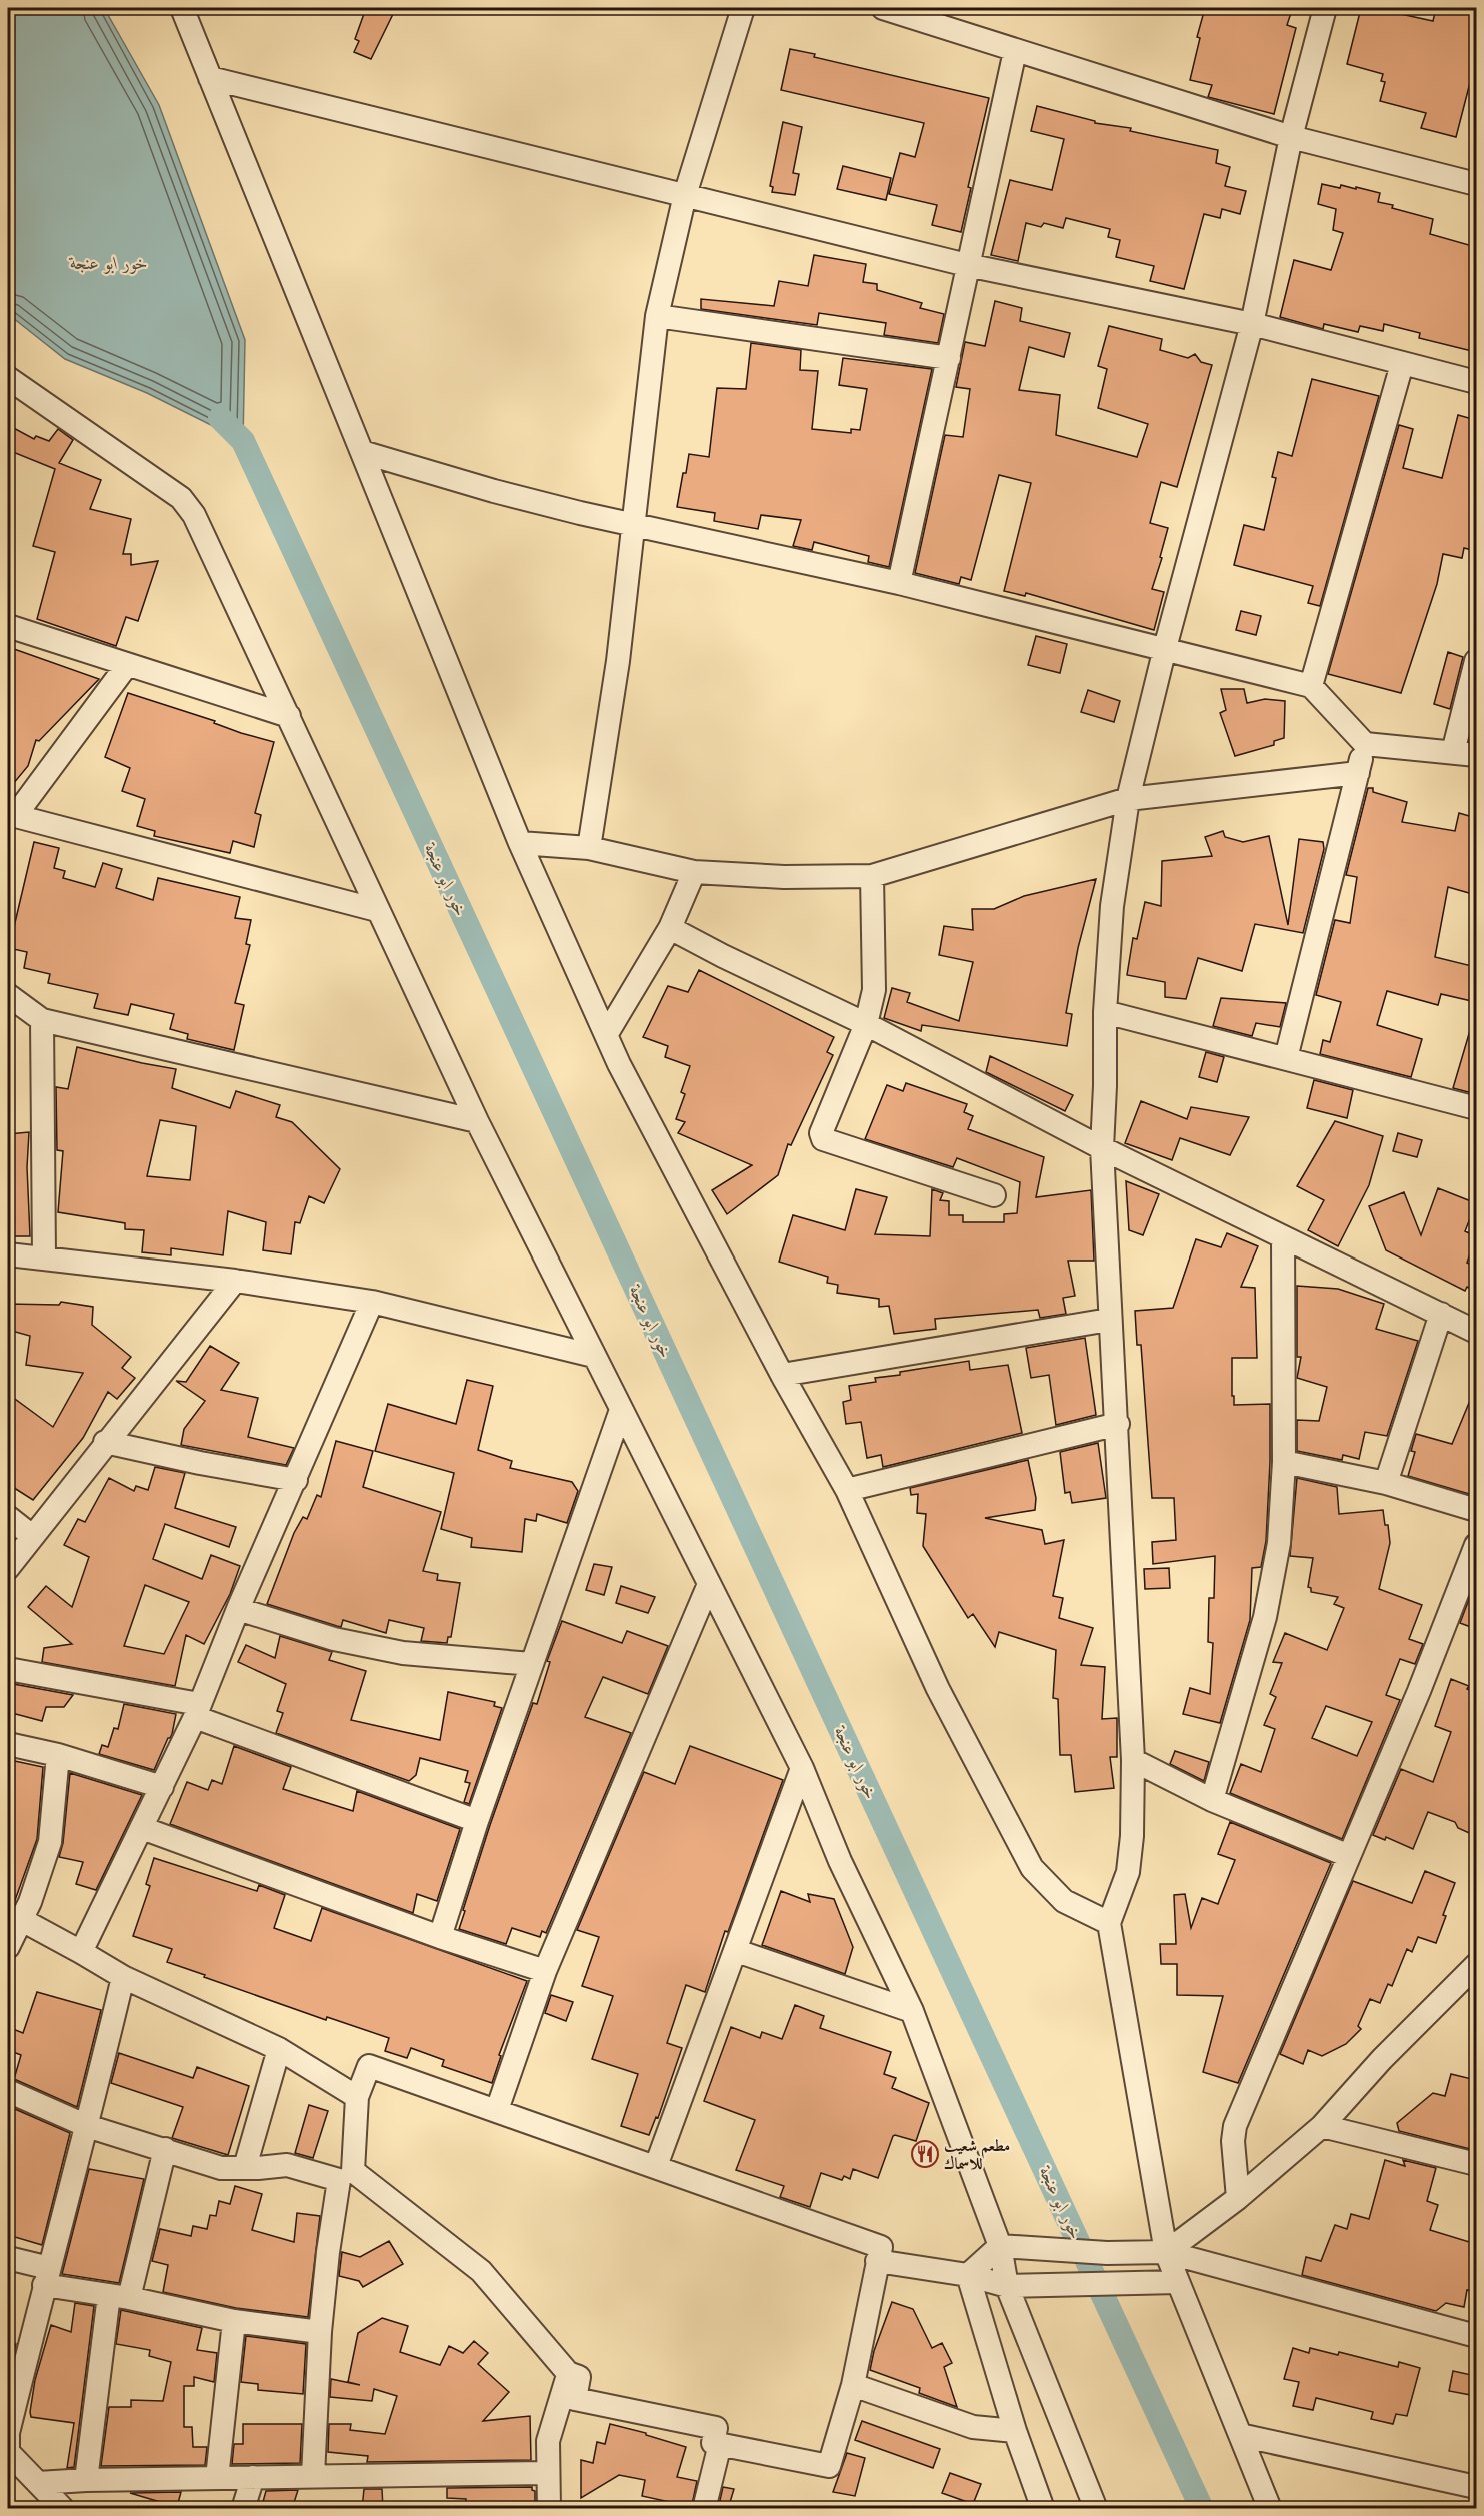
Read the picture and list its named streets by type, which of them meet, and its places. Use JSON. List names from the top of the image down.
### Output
{
  "water": ["خور ابو عنجة"],
  "places": {
    "restaurant": ["مطعم شعيب للاسماك"]
  }
}
